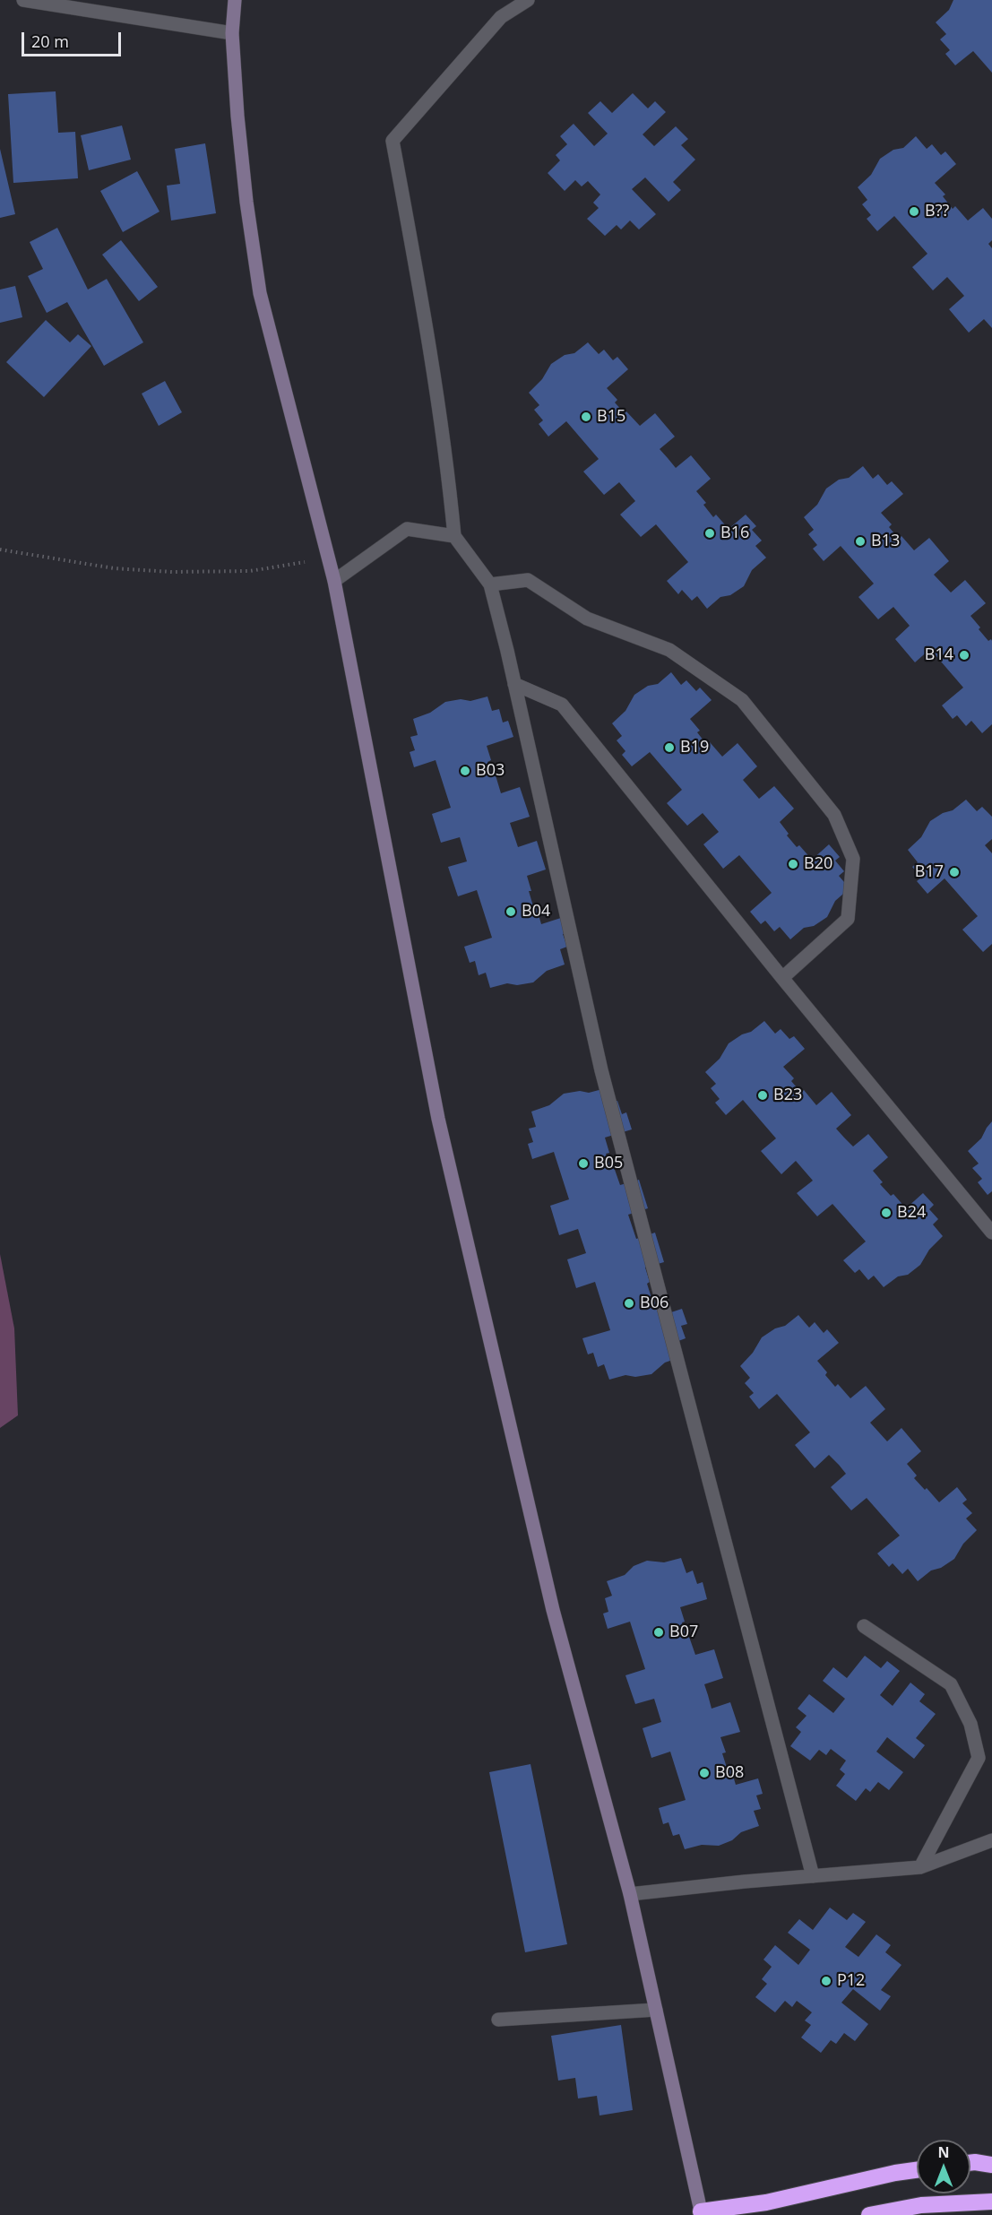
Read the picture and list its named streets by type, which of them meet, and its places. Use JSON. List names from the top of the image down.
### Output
{
  "places": [
    "B??",
    "B15",
    "B16",
    "B13",
    "B14",
    "B19",
    "B03",
    "B20",
    "B17",
    "B04",
    "B23",
    "B05",
    "B24",
    "B06",
    "B07",
    "B08",
    "P12"
  ],
  "scale_bar": "20 m",
  "north": "top"
}
